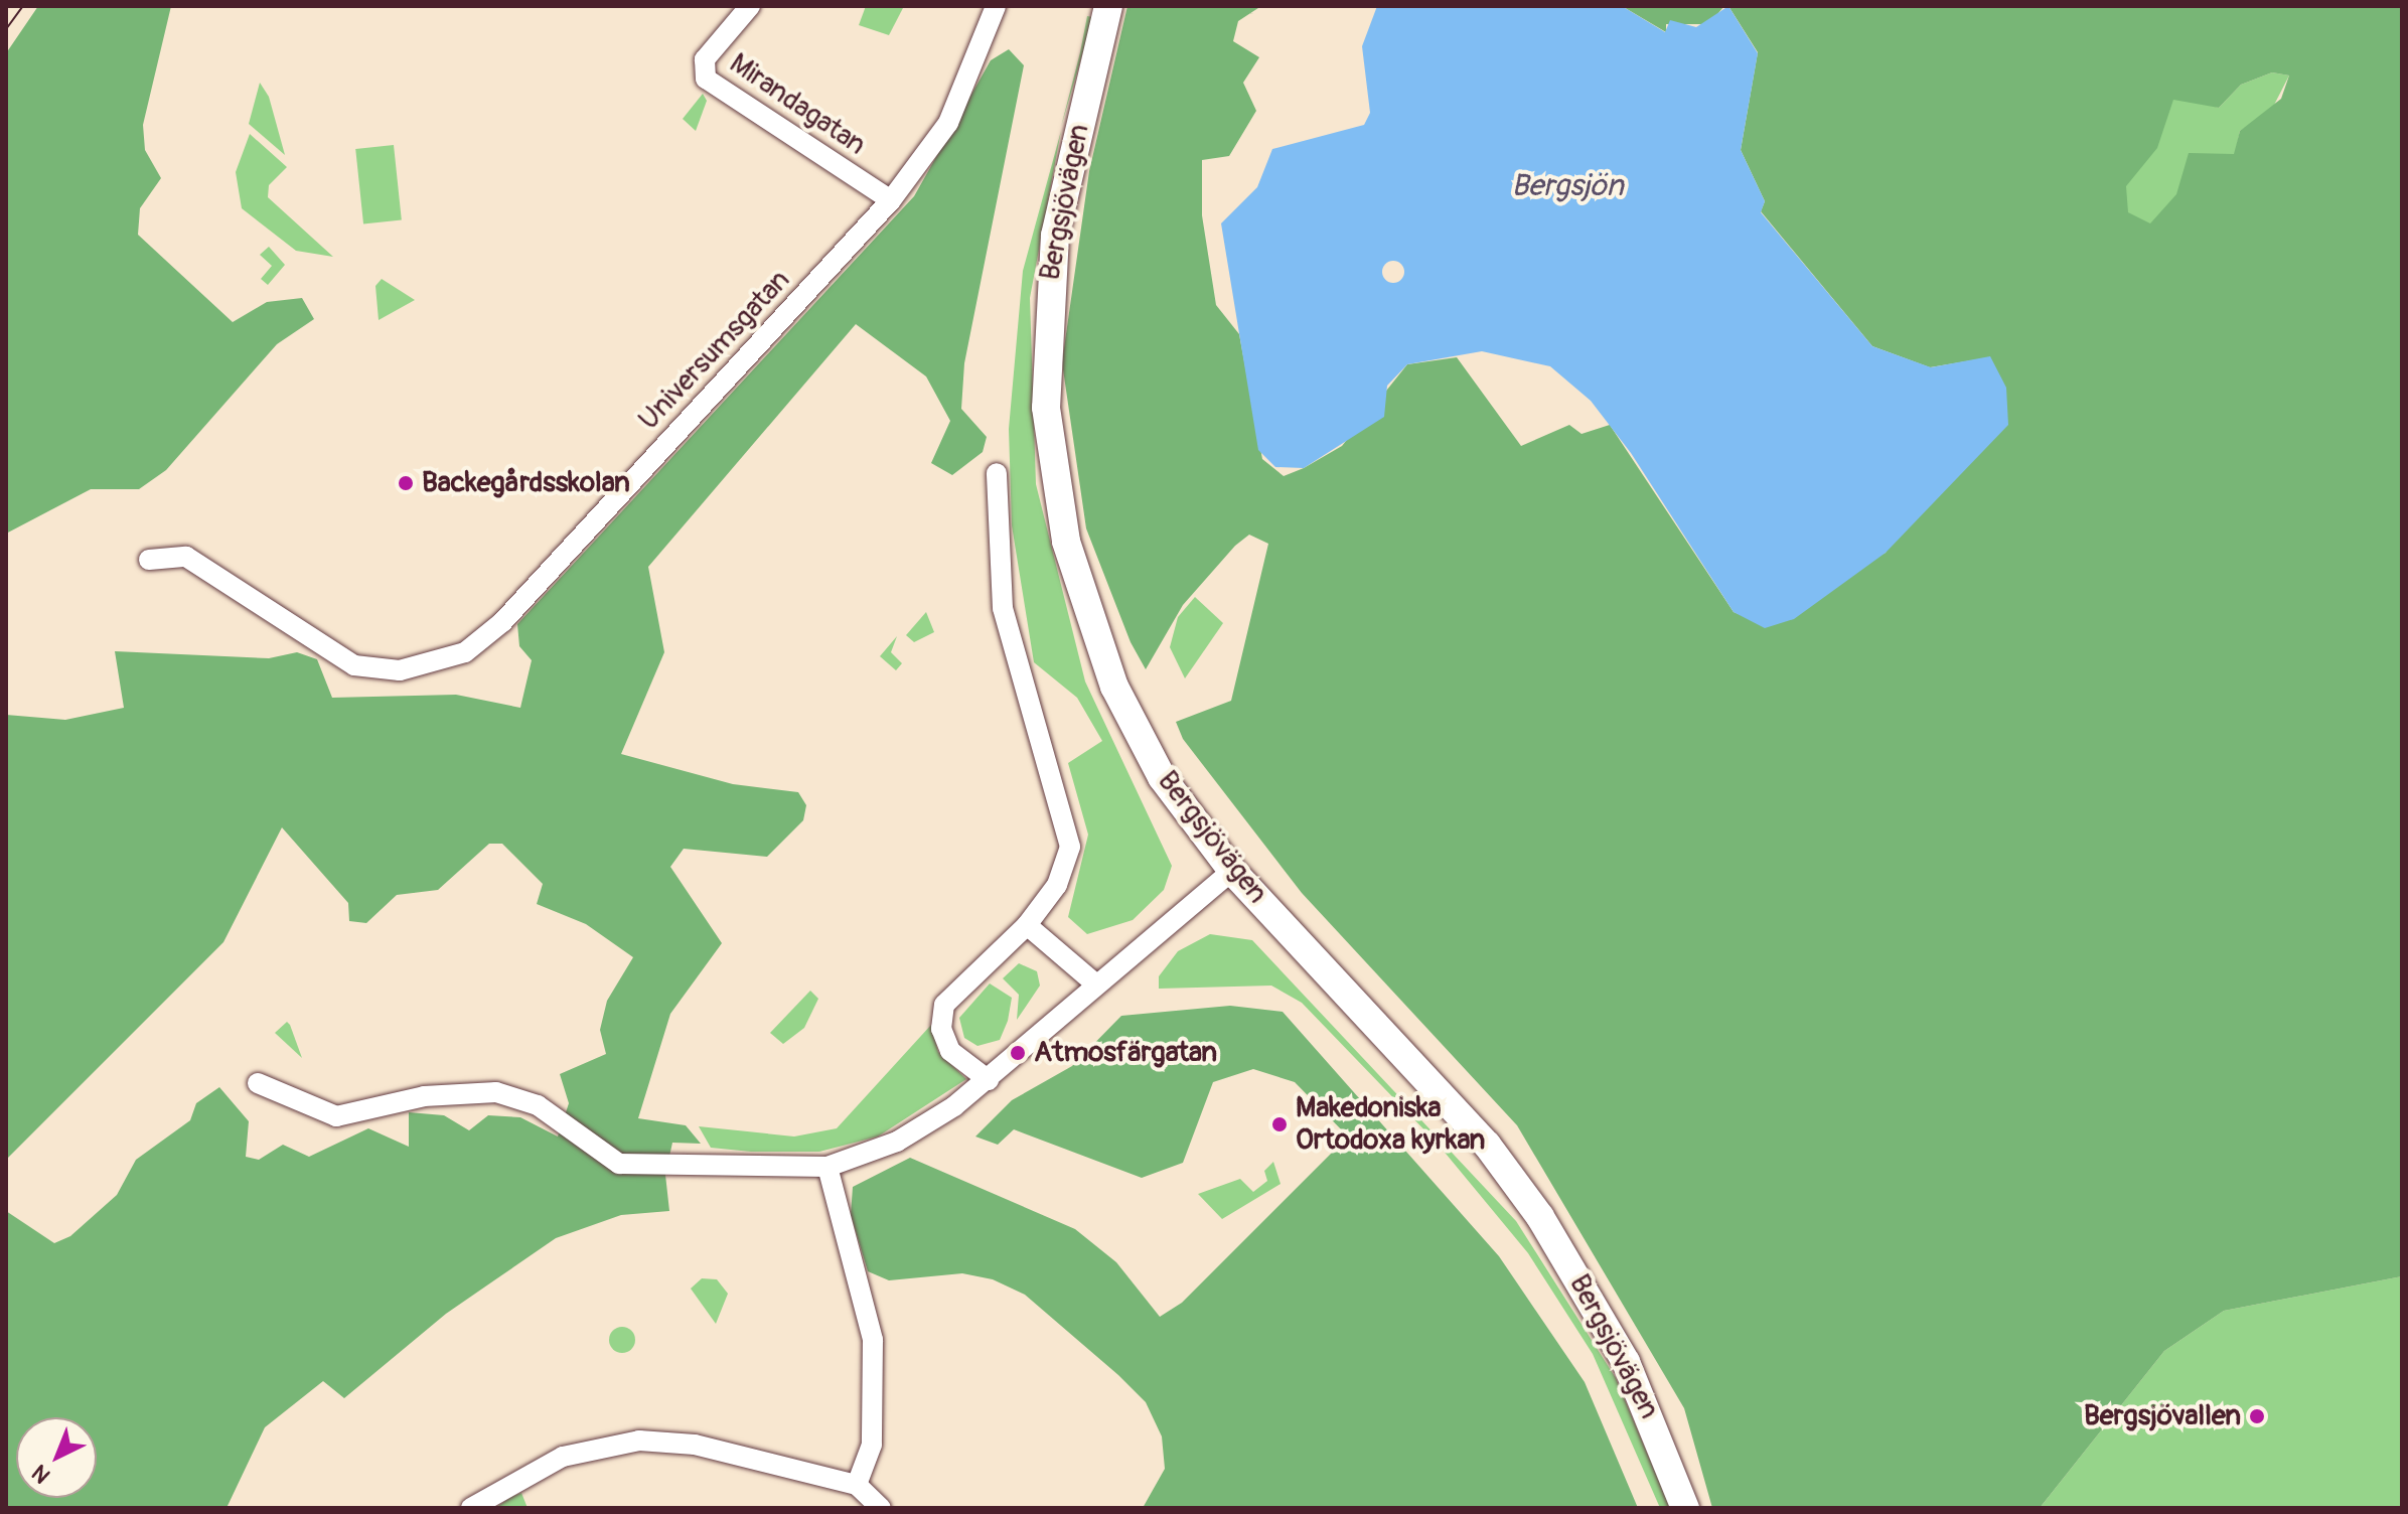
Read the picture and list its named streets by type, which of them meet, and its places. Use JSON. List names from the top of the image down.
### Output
{
  "streets": {
    "street": ["Mirandagatan", "Bergsjövägen", "Universumsgatan"]
  },
  "crossings": [
    ["Mirandagatan", "Universumsgatan"]
  ],
  "water": ["Bergsjön"],
  "places": [
    "Backegårdsskolan",
    "Atmosfärgatan",
    "Makedoniska Ortodoxa kyrkan",
    "Bergsjövallen"
  ],
  "north": "bottom left"
}
